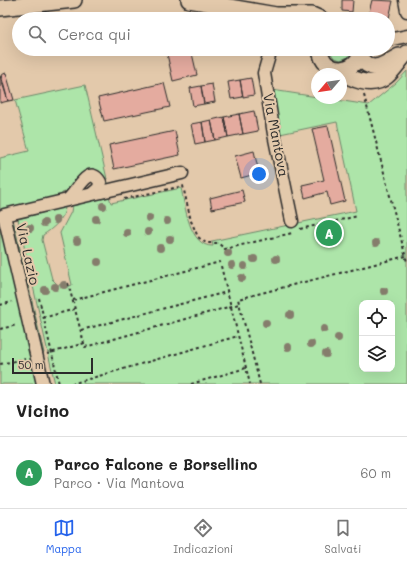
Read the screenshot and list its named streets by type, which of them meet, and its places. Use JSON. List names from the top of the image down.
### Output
{
  "streets": {
    "street": ["Via Mantova", "Via Lazio"]
  },
  "scale_bar": "50 m",
  "north": "bottom left",
  "page": {
    "search": "Cerca qui",
    "pins": "A",
    "scale": "50 m",
    "heading": "Vicino",
    "list": [
      {
        "mark": "A",
        "name": "Parco Falcone e Borsellino",
        "note": "Parco · Via Mantova",
        "value": "60 m"
      }
    ],
    "nav": ["Mappa", "Indicazioni", "Salvati"]
  }
}
